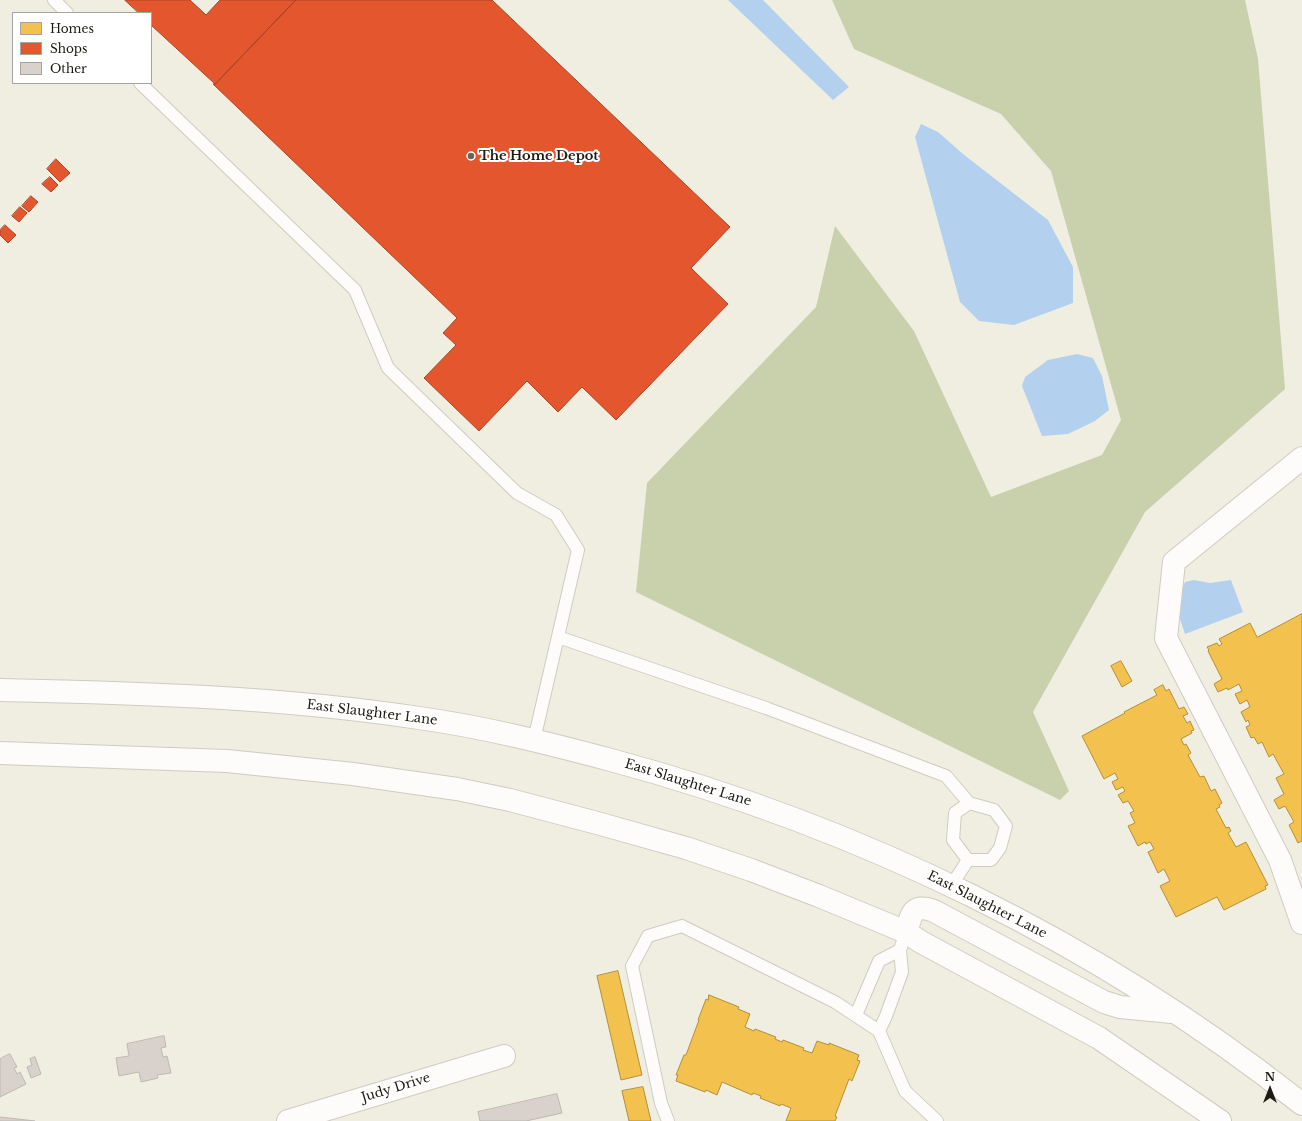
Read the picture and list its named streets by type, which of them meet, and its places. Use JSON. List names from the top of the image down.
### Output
{
  "streets": {
    "main road": ["East Slaughter Lane", "Judy Drive"]
  },
  "places": ["The Home Depot"],
  "legend": ["Homes", "Shops", "Other"],
  "north": "top"
}
